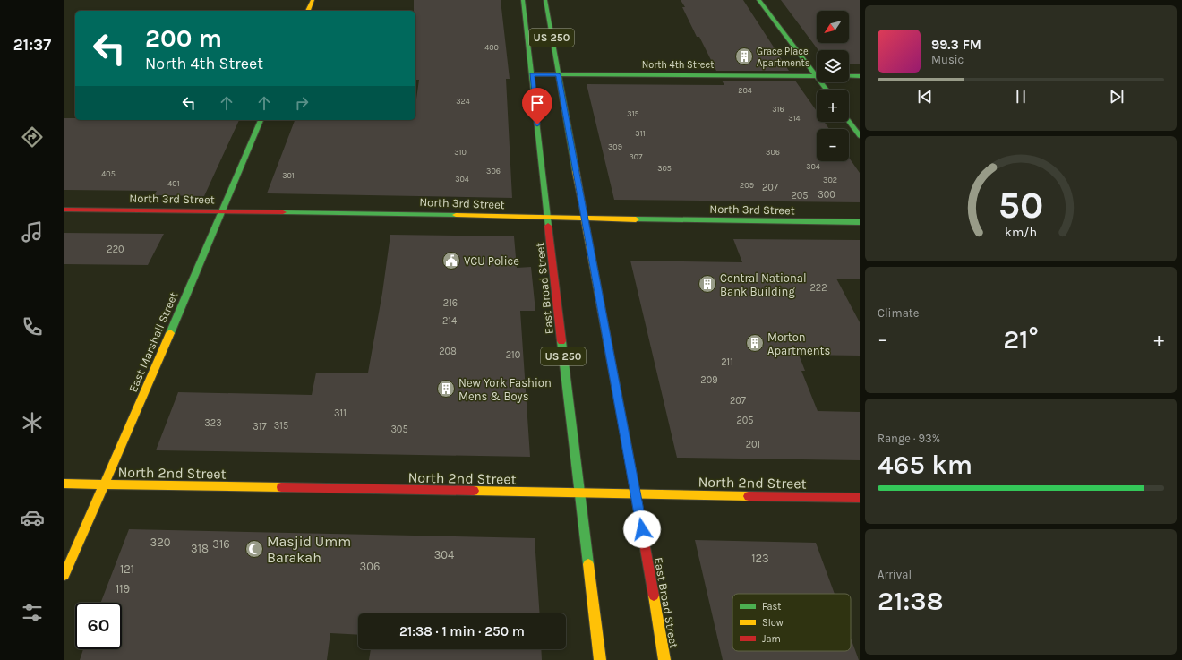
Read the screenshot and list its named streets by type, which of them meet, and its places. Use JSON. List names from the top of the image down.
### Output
{
  "streets": {
    "main road": [
      "US 250",
      "North 4th Street",
      "North 3rd Street",
      "East Broad Street",
      "East Marshall Street",
      "North 2nd Street"
    ]
  },
  "crossings": [
    ["North 4th Street", "East Broad Street"],
    ["North 3rd Street", "East Broad Street"],
    ["North 3rd Street", "East Marshall Street"],
    ["East Broad Street", "North 2nd Street"],
    ["East Marshall Street", "North 2nd Street"]
  ],
  "places": {
    "building": [
      "Grace Place Apartments",
      "Central National Bank Building",
      "Morton Apartments",
      "New York Fashion Mens & Boys"
    ],
    "public building": ["VCU Police"],
    "mosque": ["Masjid Umm Barakah"]
  },
  "house_numbers": [
    "400",
    "204",
    "324",
    "316",
    "315",
    "314",
    "311",
    "309",
    "310",
    "306",
    "307",
    "304",
    "305",
    "306",
    "405",
    "301",
    "304",
    "302",
    "401",
    "209",
    "207",
    "300",
    "205",
    "220",
    "222",
    "216",
    "214",
    "208",
    "210",
    "211",
    "209",
    "207",
    "311",
    "205",
    "323",
    "315",
    "317",
    "305",
    "201",
    "320",
    "316",
    "318",
    "304",
    "123",
    "306",
    "121",
    "119"
  ],
  "legend": ["Fast", "Slow", "Jam"],
  "north": "bottom left",
  "page": {
    "tabs": "21:37",
    "map_buttons": ["+", "−"],
    "turn": ["200 m", "North 4th Street"],
    "song": ["99.3 FM", "Music"],
    "tile": [
      "Climate",
      ["Range · 93%", "465 km"],
      ["Arrival", "21:38"]
    ],
    "heat": ["−", "21°", "+"],
    "limit": "60",
    "trip": "21:38 · 1 min · 250 m",
    "gauge": ["50", "km/h"]
  }
}
